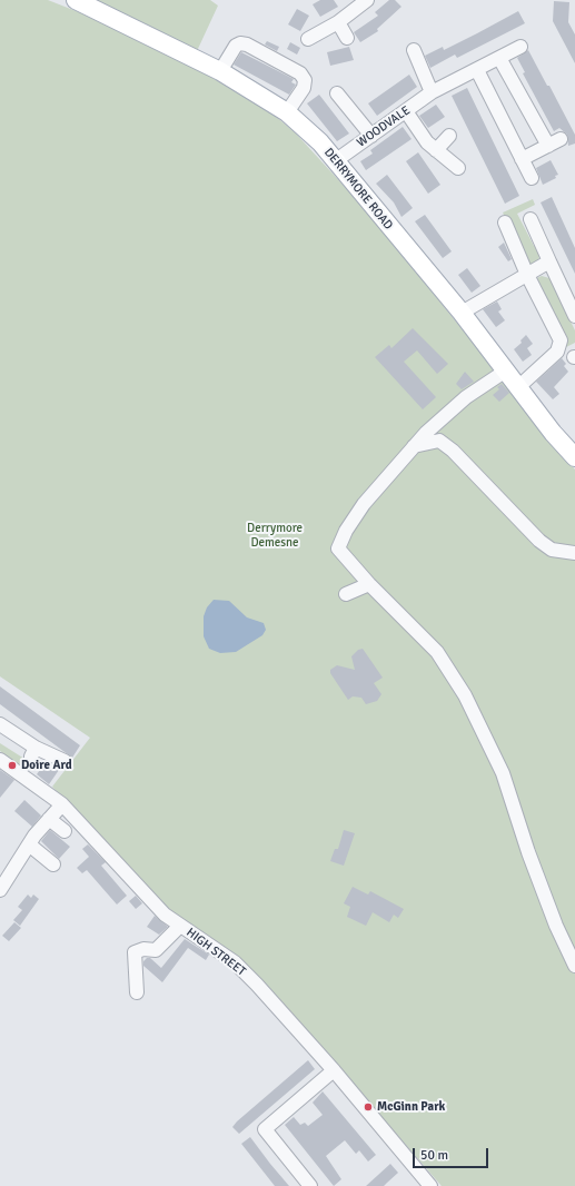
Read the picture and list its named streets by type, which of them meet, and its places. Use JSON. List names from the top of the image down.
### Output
{
  "streets": {
    "main road": ["DERRYMORE ROAD"],
    "street": ["WOODVALE", "HIGH STREET"]
  },
  "crossings": [
    ["WOODVALE", "DERRYMORE ROAD"]
  ],
  "parks": ["Derrymore Demesne"],
  "places": ["Doire Ard", "McGinn Park"],
  "scale_bar": "50 m"
}
